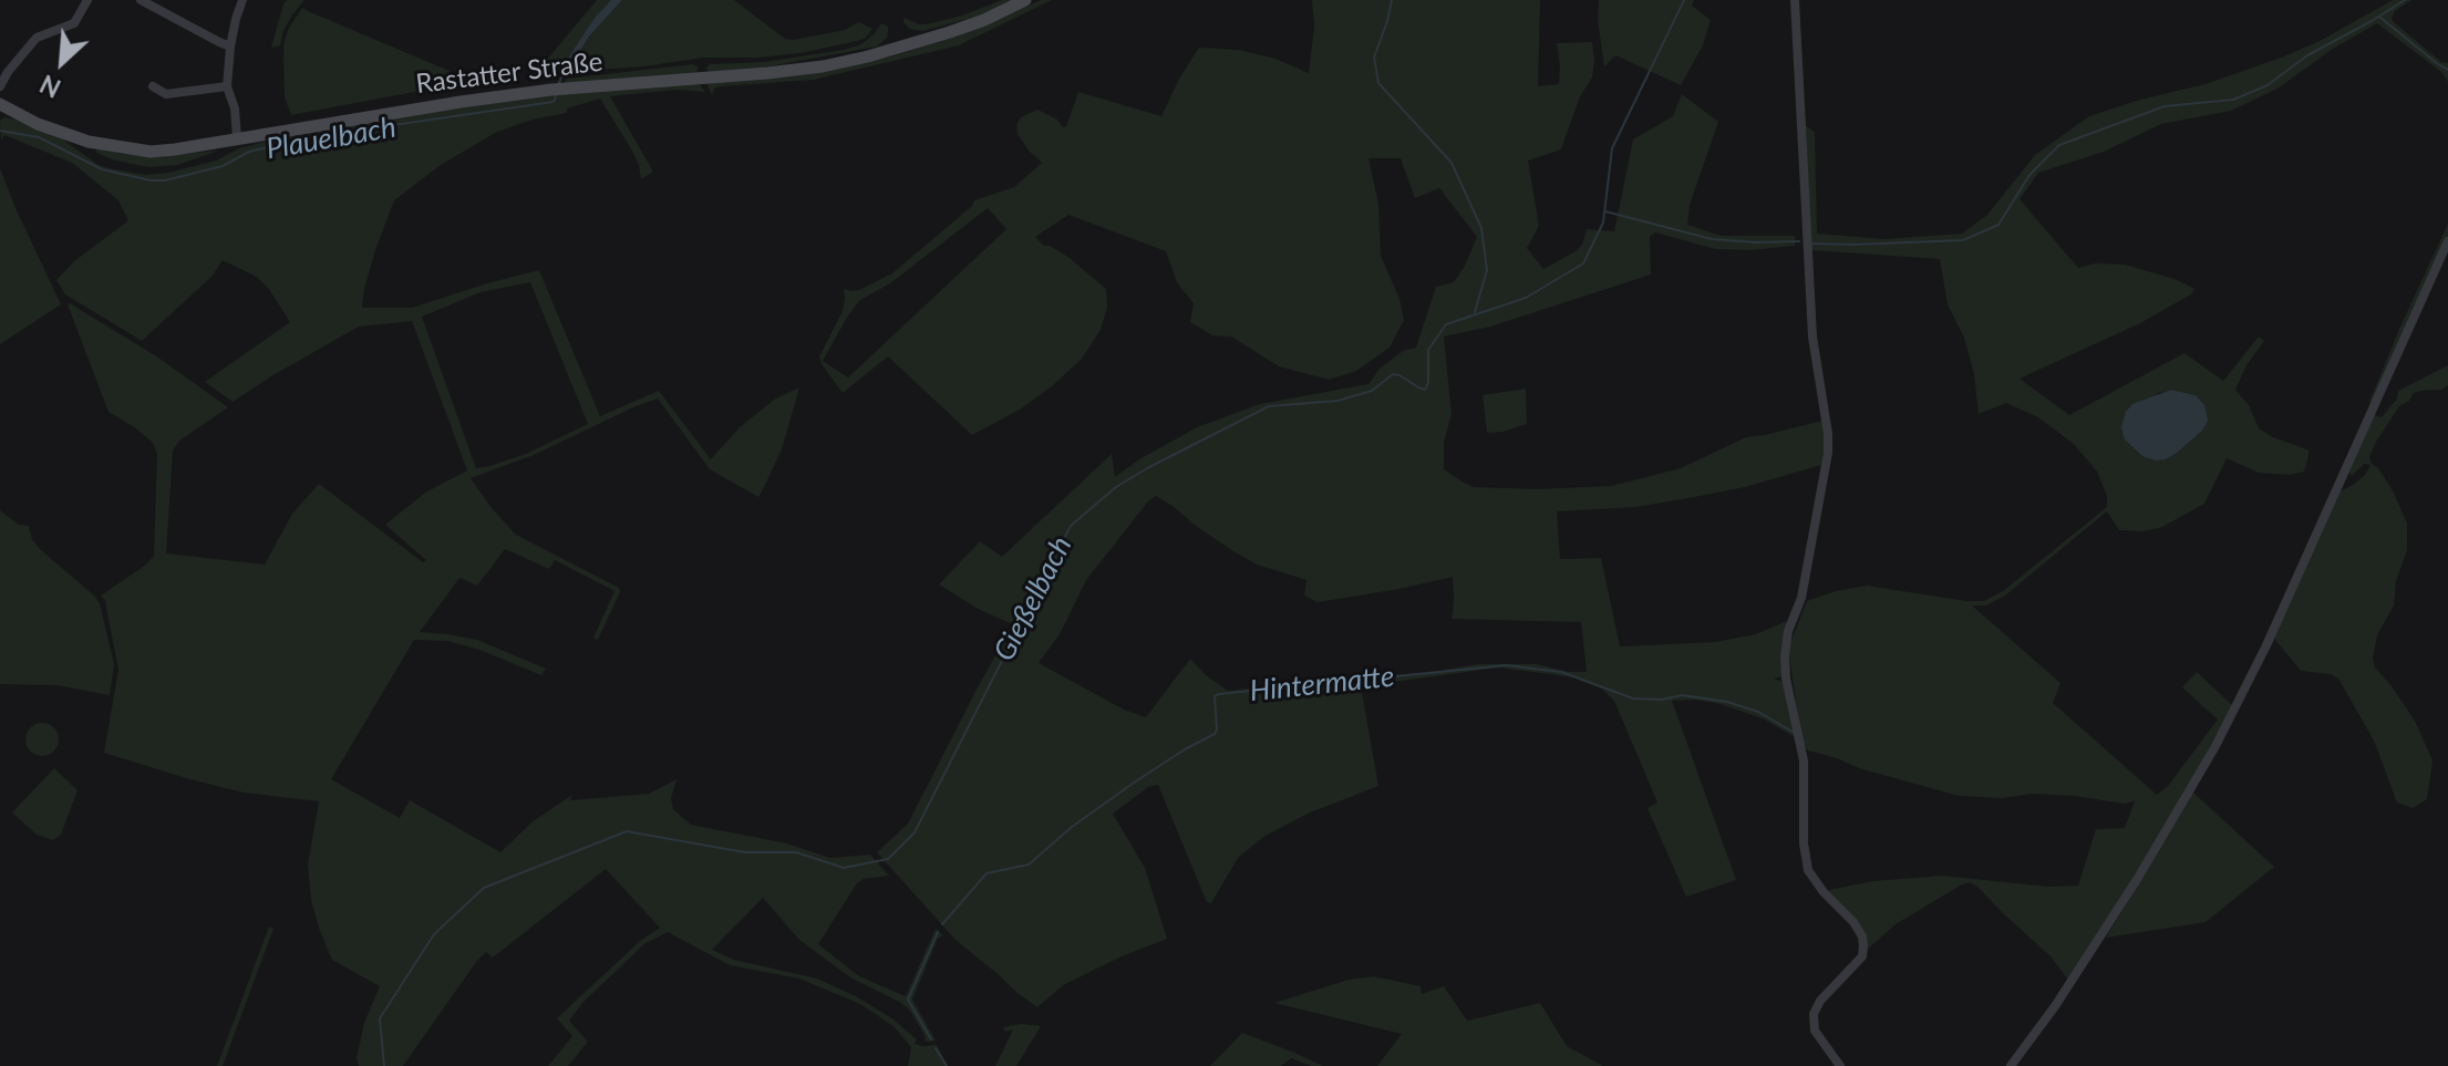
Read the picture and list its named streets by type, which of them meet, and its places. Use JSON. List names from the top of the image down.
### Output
{
  "streets": {
    "main road": ["Rastatter Straße"]
  },
  "water": ["Plauelbach", "Gießelbach", "Hintermatte"],
  "north": "bottom left"
}
